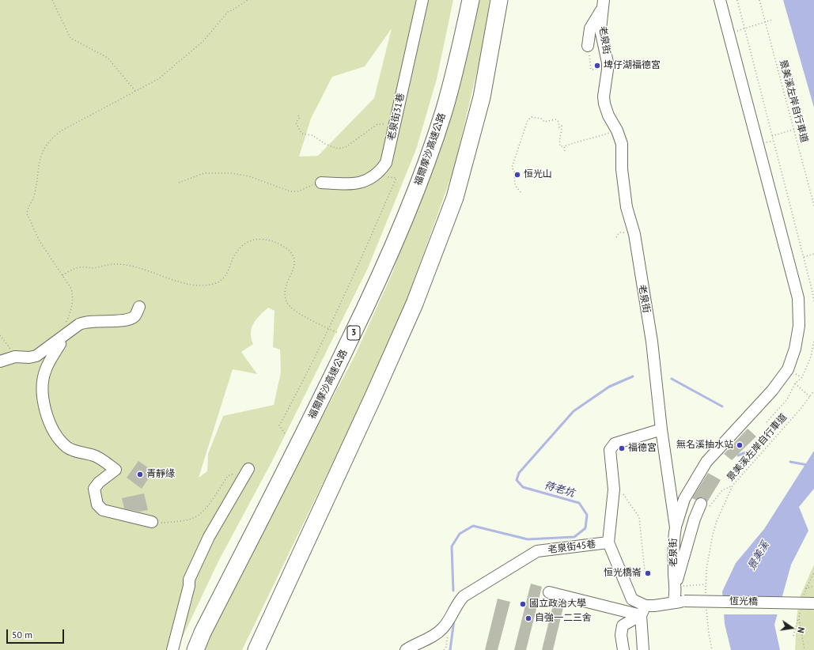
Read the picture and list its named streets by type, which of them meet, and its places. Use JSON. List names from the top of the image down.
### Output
{
  "streets": {
    "highway": ["福爾摩沙高速公路", "3"],
    "street": [
      "老泉街",
      "老泉街31巷",
      "老泉街45巷",
      "恆光橋"
    ],
    "path": ["景美溪左岸自行車道"]
  },
  "crossings": [
    ["老泉街", "恆光橋"]
  ],
  "water": ["待老坑", "景美溪"],
  "places": [
    "埤仔湖福德宮",
    "恒光山",
    "無名溪抽水站",
    "福德宮",
    "青靜緣",
    "恒光橋崙",
    "國立政治大學",
    "自強一二三舍"
  ],
  "scale_bar": "50 m",
  "north": "right"
}
